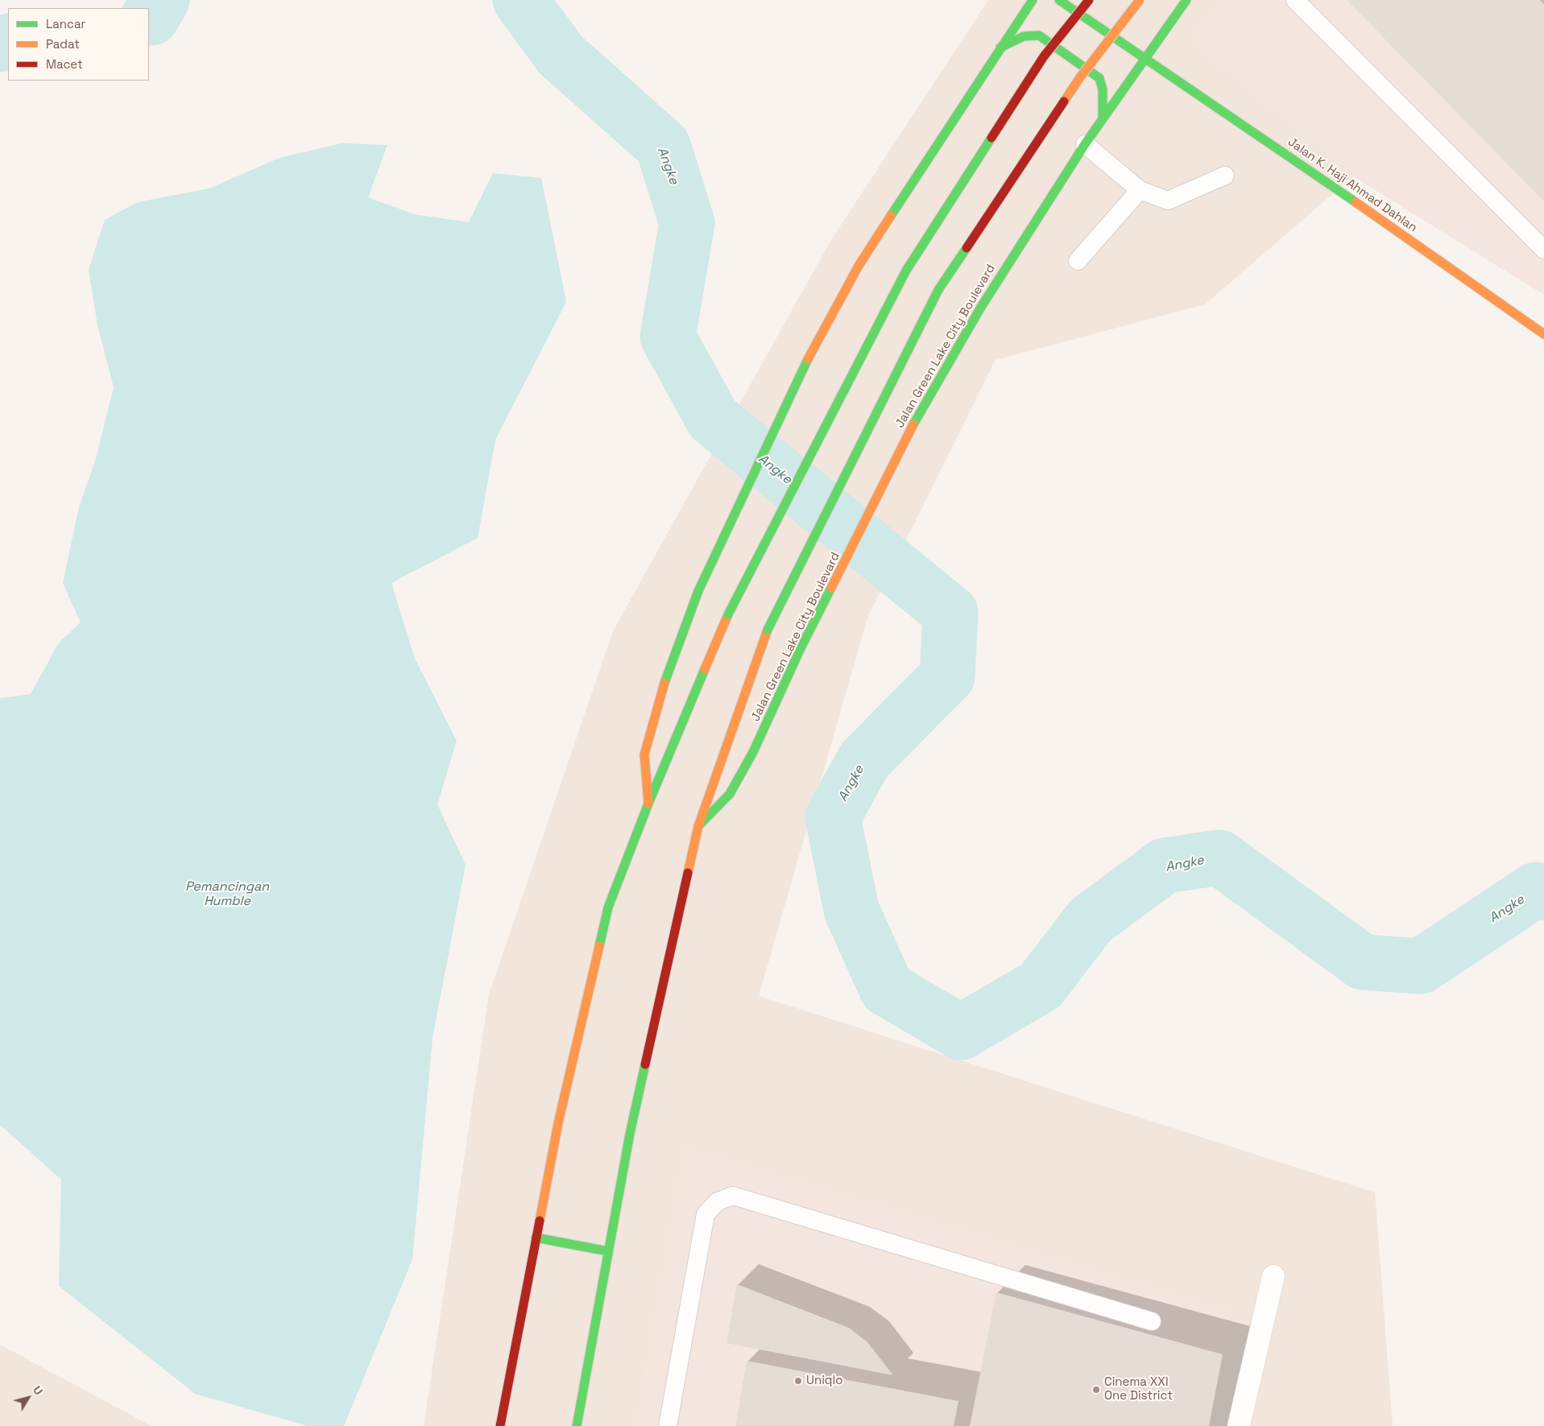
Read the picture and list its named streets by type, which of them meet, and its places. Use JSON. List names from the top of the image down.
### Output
{
  "streets": {
    "main road": ["Jalan K. Haji Ahmad Dahlan", "Jalan Green Lake City Boulevard"]
  },
  "crossings": [
    ["Jalan K. Haji Ahmad Dahlan", "Jalan Green Lake City Boulevard"]
  ],
  "water": ["Angke", "Pemancingan Humble"],
  "places": ["Uniqlo", "Cinema XXI One District"],
  "legend": ["Lancar", "Padat", "Macet"],
  "north": "top right"
}
